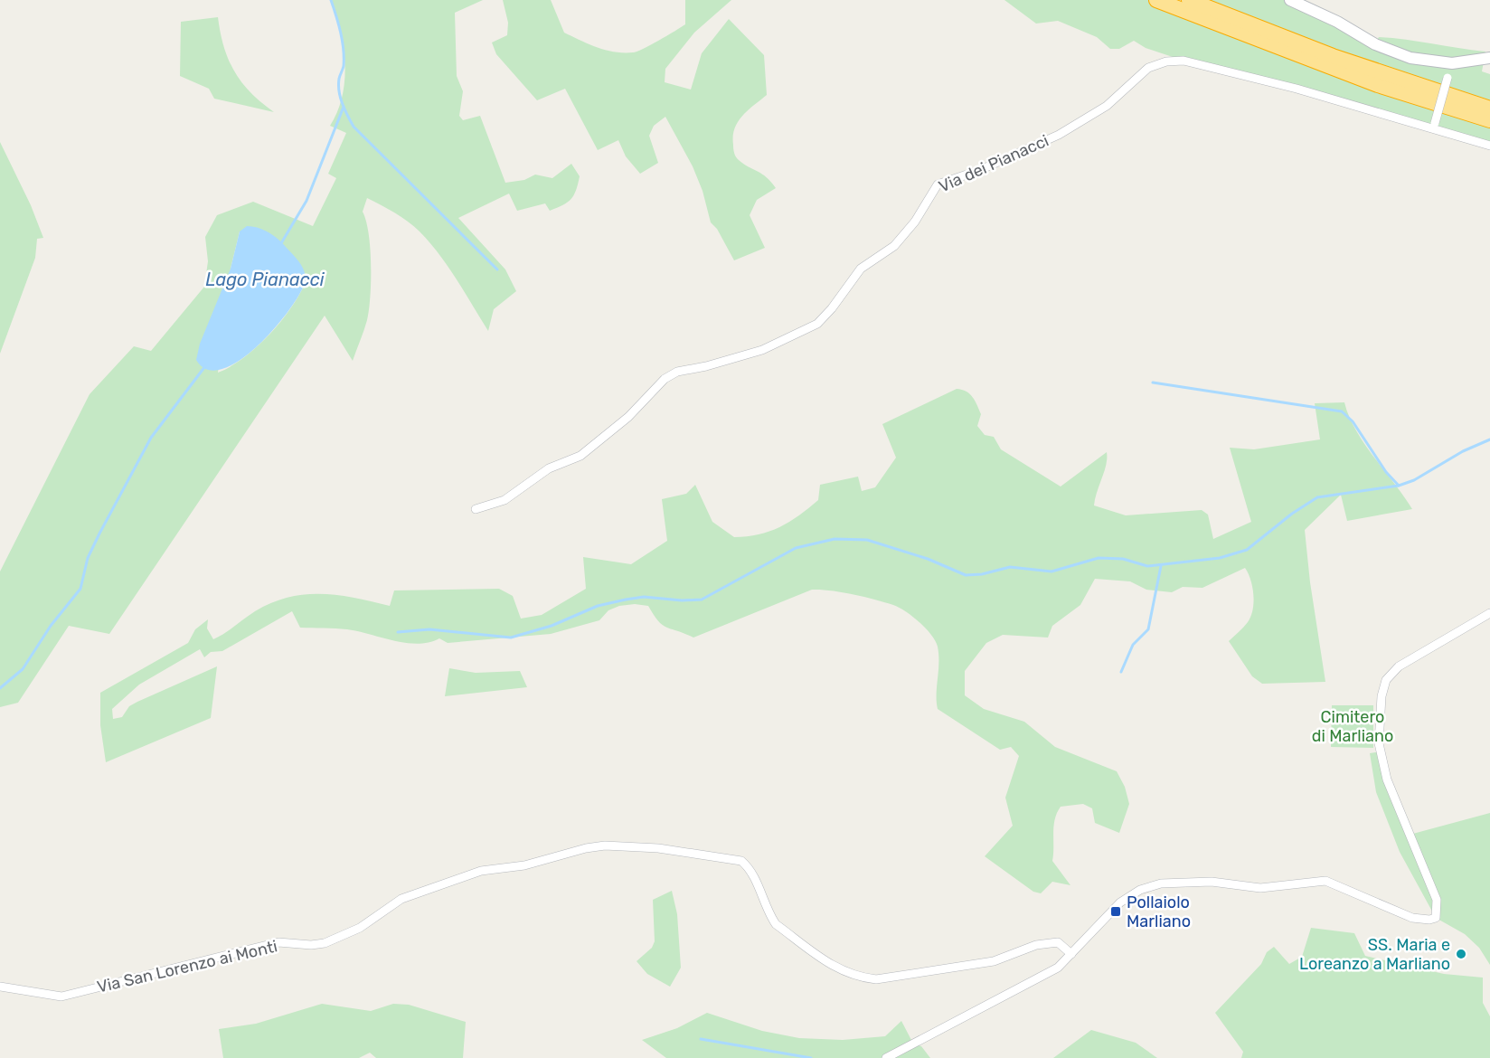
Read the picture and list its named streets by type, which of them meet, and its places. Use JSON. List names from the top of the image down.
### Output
{
  "streets": {
    "street": ["Via dei Pianacci", "Via San Lorenzo ai Monti"]
  },
  "water": ["Lago Pianacci"],
  "parks": ["Cimitero di Marliano"],
  "places": {
    "transit": ["Pollaiolo Marliano"],
    "other": ["SS. Maria e Loreanzo a Marliano"]
  }
}
